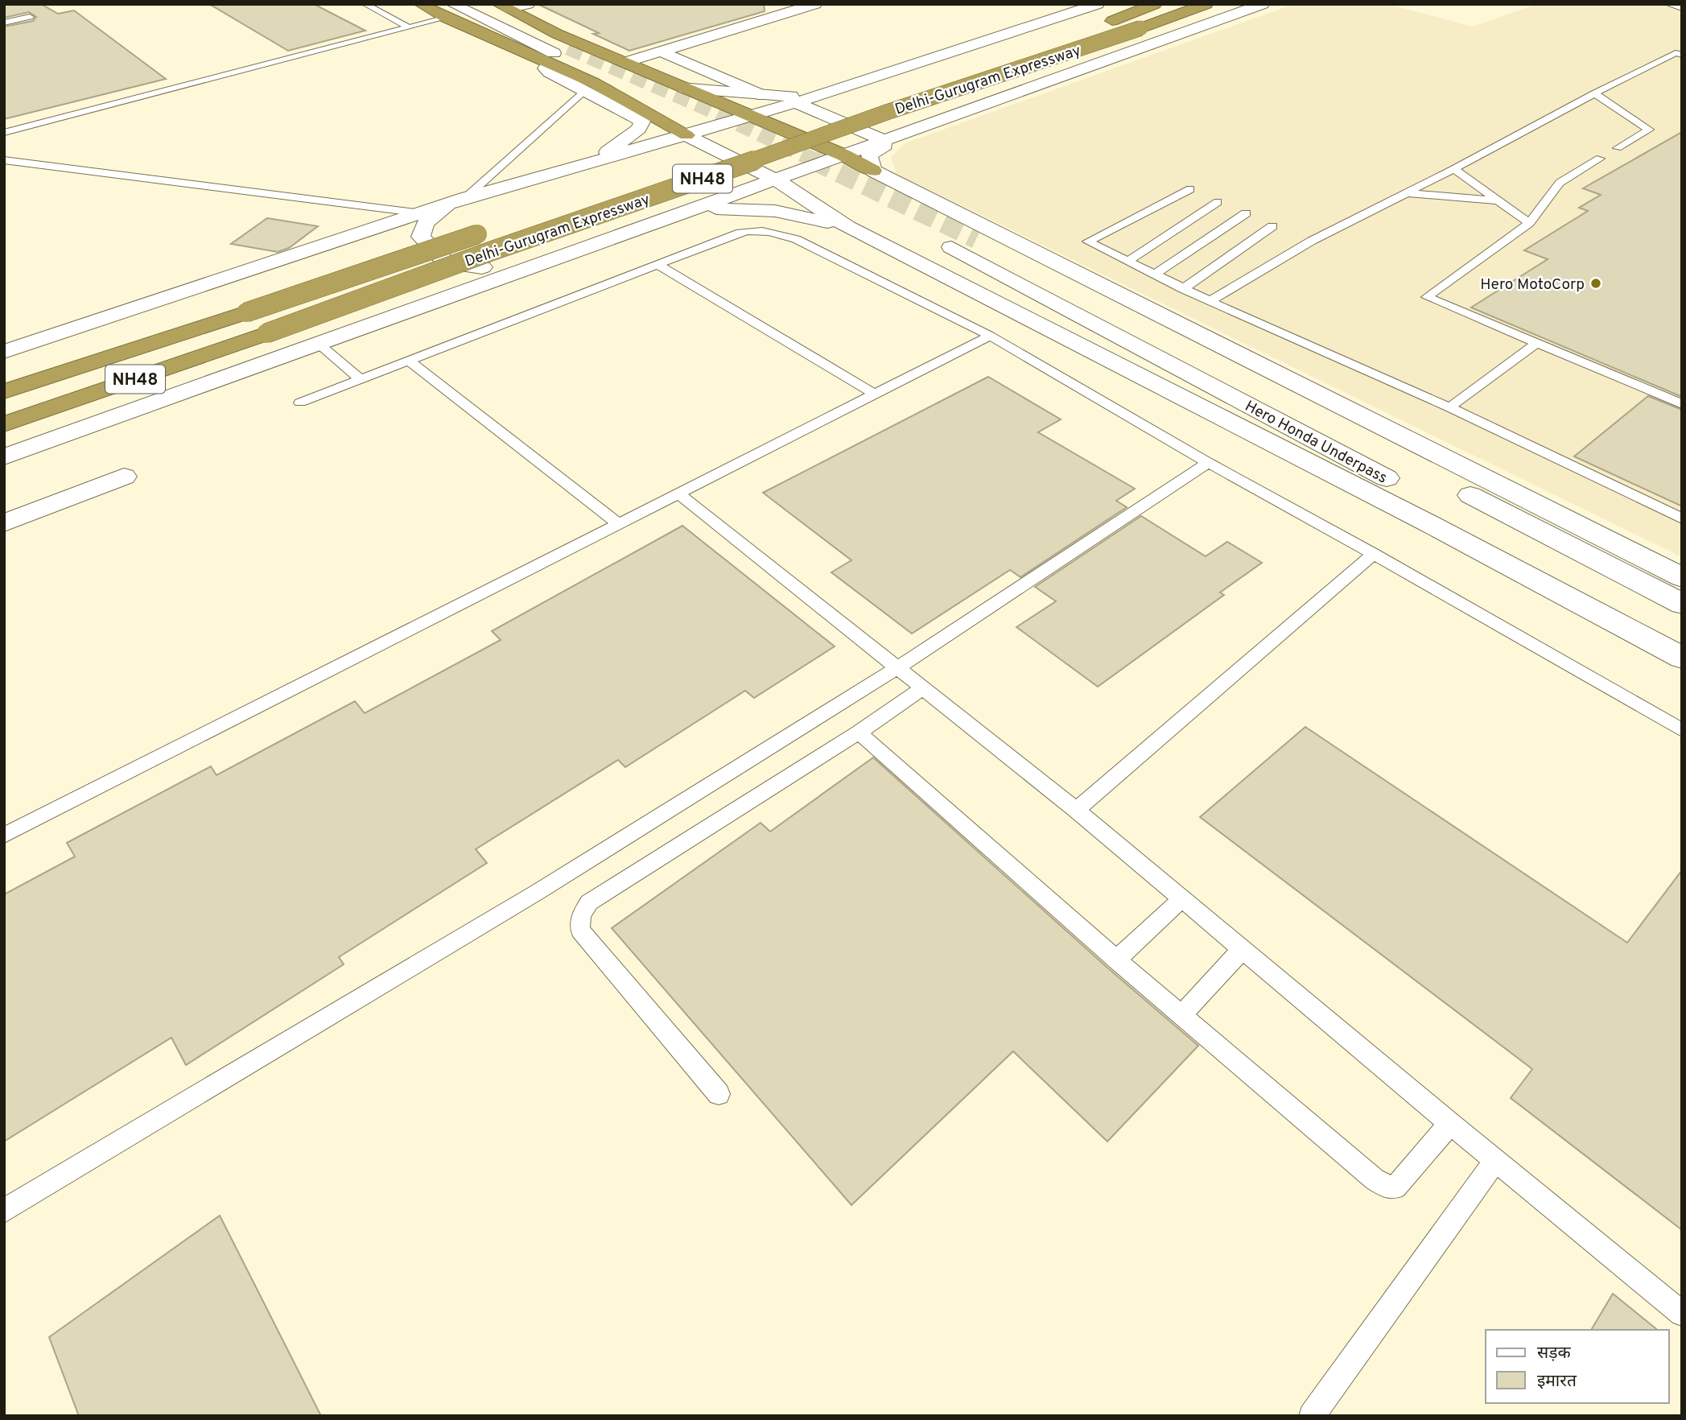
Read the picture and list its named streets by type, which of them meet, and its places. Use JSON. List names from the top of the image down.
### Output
{
  "streets": {
    "highway": ["Delhi-Gurugram Expressway", "NH48"],
    "main road": ["Hero Honda Underpass"]
  },
  "places": ["Hero MotoCorp"],
  "legend": ["सड़क", "इमारत"]
}
